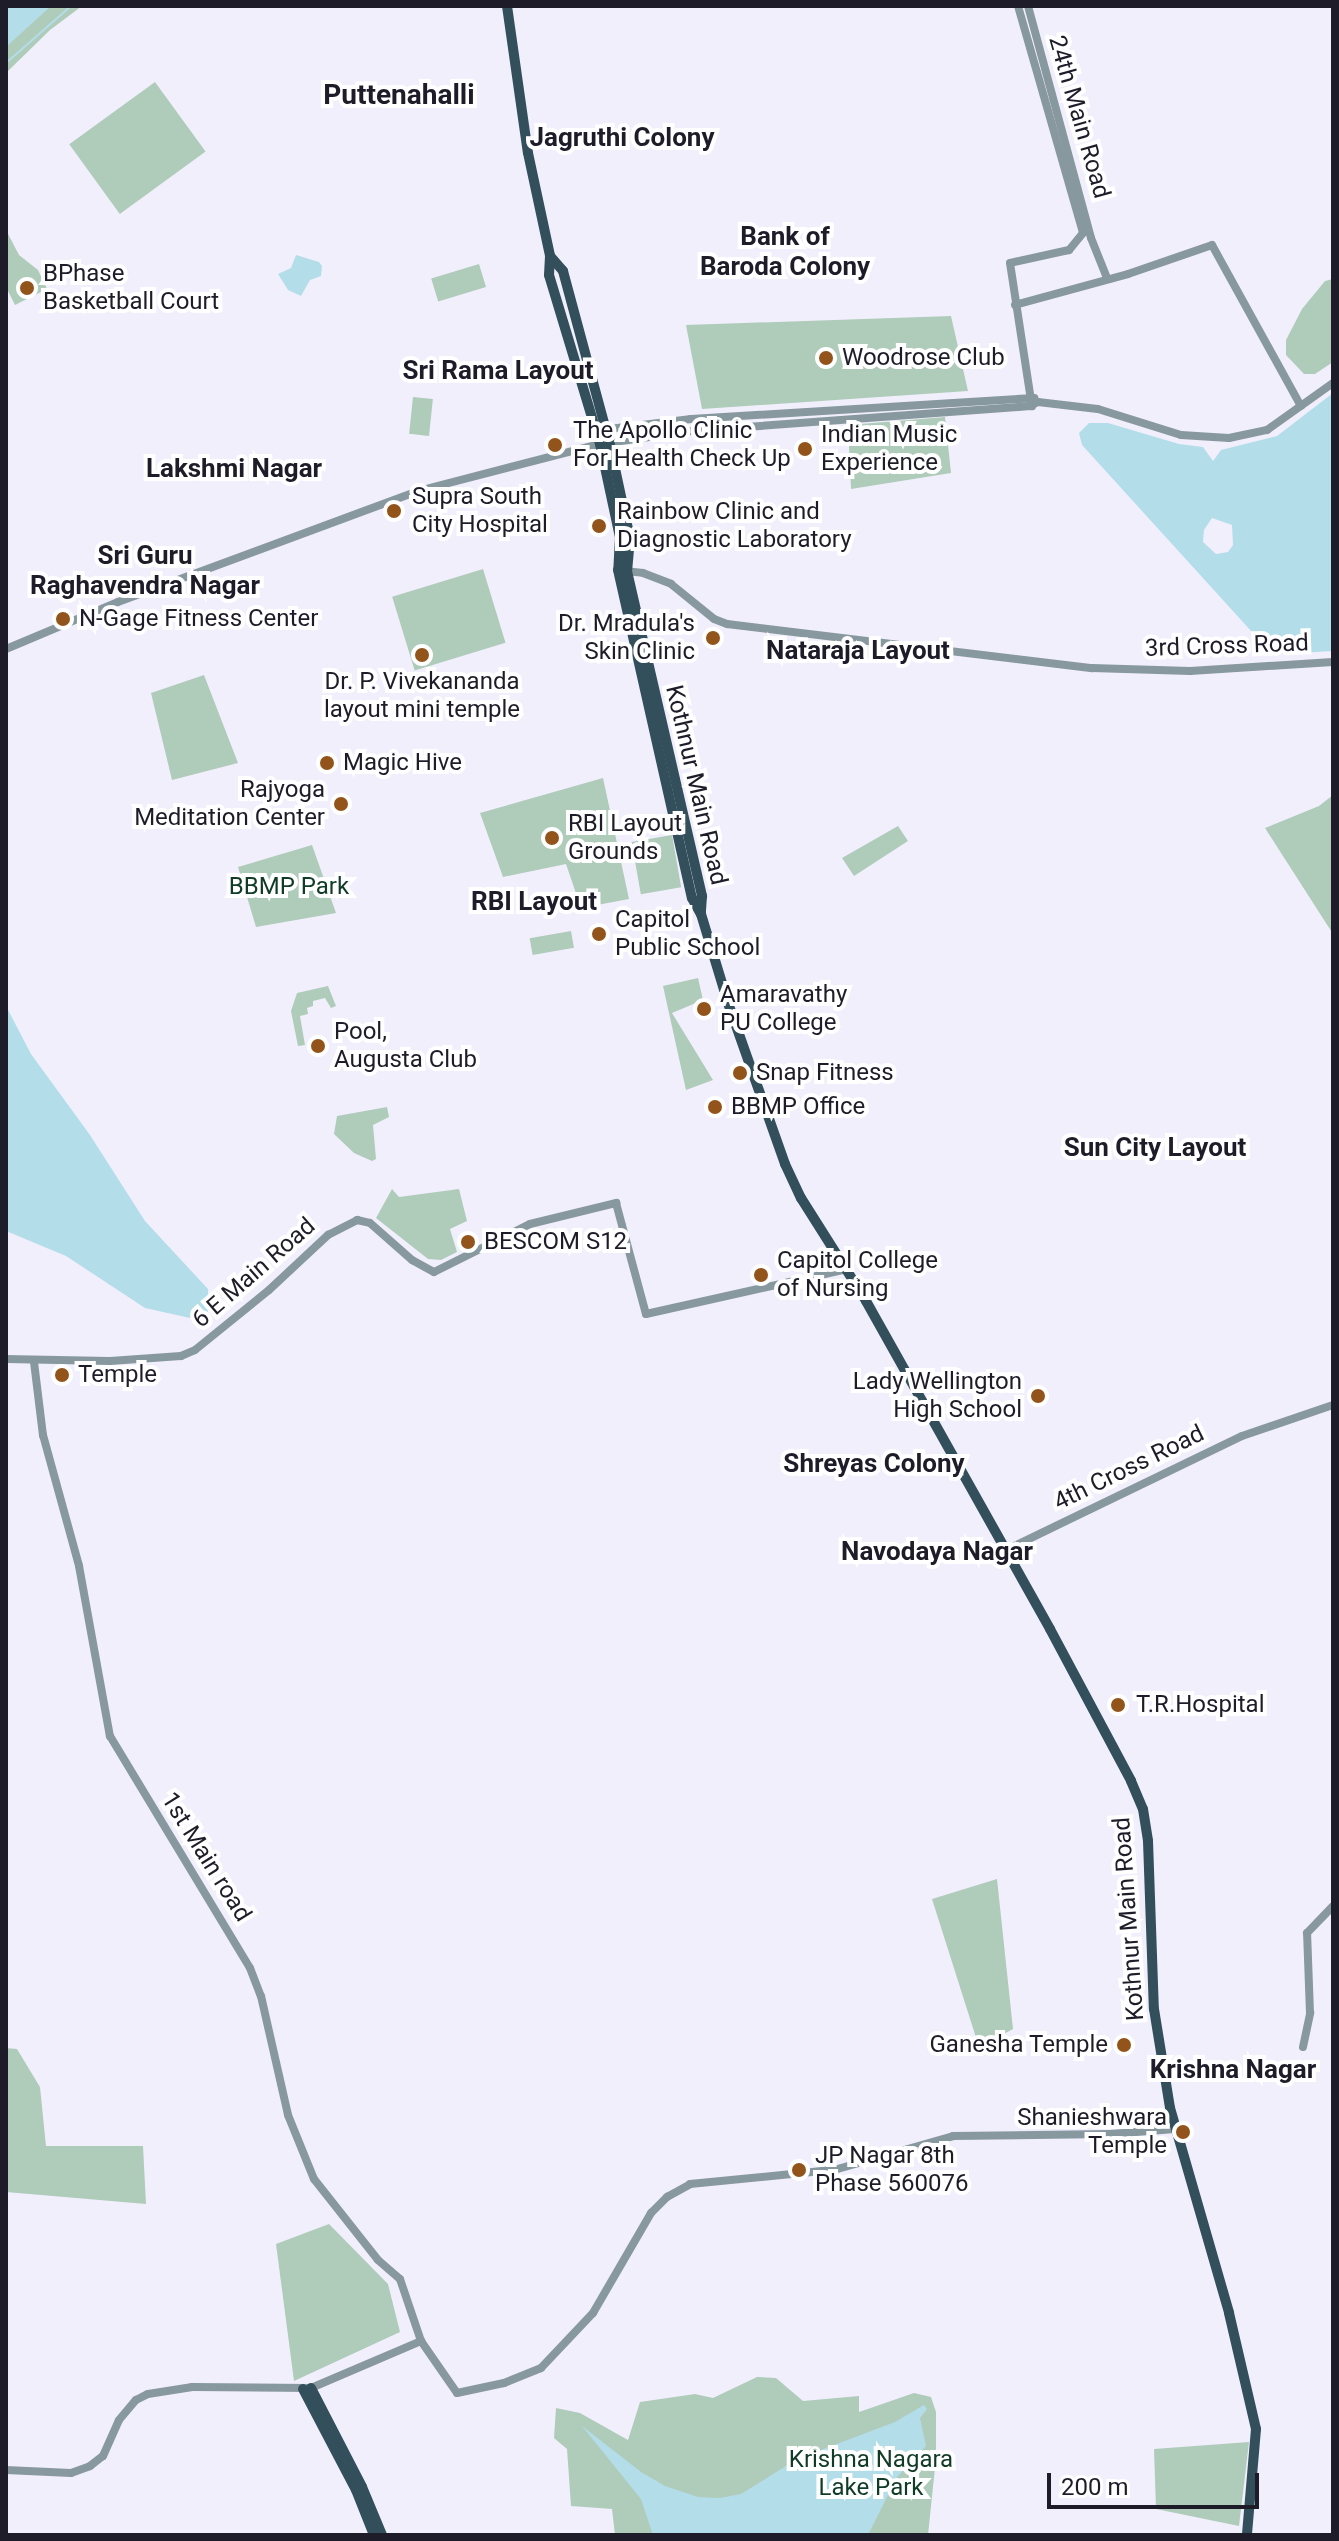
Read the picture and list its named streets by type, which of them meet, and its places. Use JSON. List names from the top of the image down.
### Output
{
  "streets": {
    "main road": ["Kothnur Main Road"],
    "street": [
      "24th Main Road",
      "3rd Cross Road",
      "6 E Main Road",
      "4th Cross Road",
      "1st Main road"
    ]
  },
  "crossings": [
    ["3rd Cross Road", "Kothnur Main Road"],
    ["Kothnur Main Road", "6 E Main Road"],
    ["Kothnur Main Road", "4th Cross Road"],
    ["Kothnur Main Road", "1st Main road"],
    ["6 E Main Road", "1st Main road"]
  ],
  "districts": [
    "Puttenahalli",
    "Jagruthi Colony",
    "Bank of Baroda Colony",
    "Sri Rama Layout",
    "Lakshmi Nagar",
    "Sri Guru Raghavendra Nagar",
    "Nataraja Layout",
    "RBI Layout",
    "Sun City Layout",
    "Shreyas Colony",
    "Navodaya Nagar",
    "Krishna Nagar"
  ],
  "parks": ["BBMP Park", "Krishna Nagara Lake Park"],
  "places": [
    "BPhase Basketball Court",
    "Woodrose Club",
    "The Apollo Clinic For Health Check Up",
    "Indian Music Experience",
    "Supra South City Hospital",
    "Rainbow Clinic and Diagnostic Laboratory",
    "N-Gage Fitness Center",
    "Dr. Mradula's Skin Clinic",
    "Dr. P. Vivekananda layout mini temple",
    "Magic Hive",
    "Rajyoga Meditation Center",
    "RBI Layout Grounds",
    "Capitol Public School",
    "Amaravathy PU College",
    "Pool, Augusta Club",
    "Snap Fitness",
    "BBMP Office",
    "BESCOM S12",
    "Capitol College of Nursing",
    "Temple",
    "Lady Wellington High School",
    "T.R.Hospital",
    "Ganesha Temple",
    "Shanieshwara Temple",
    "JP Nagar 8th Phase 560076"
  ],
  "scale_bar": "200 m"
}
